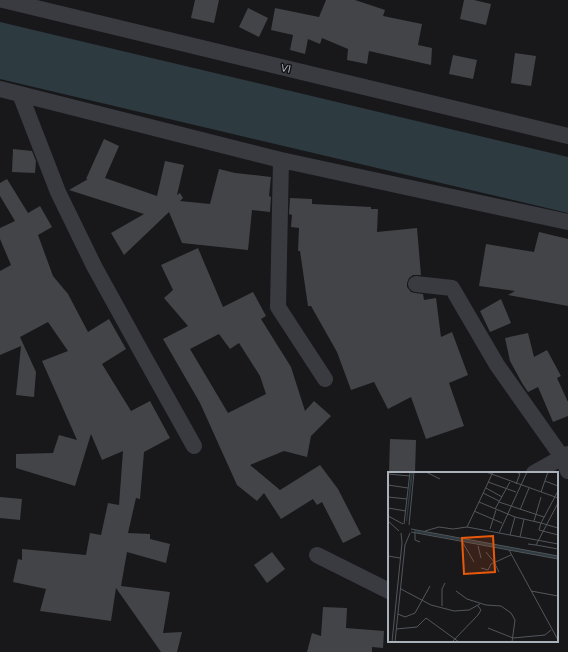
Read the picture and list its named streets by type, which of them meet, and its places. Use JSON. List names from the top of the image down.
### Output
{
  "streets": {
    "street": ["V1"]
  }
}
